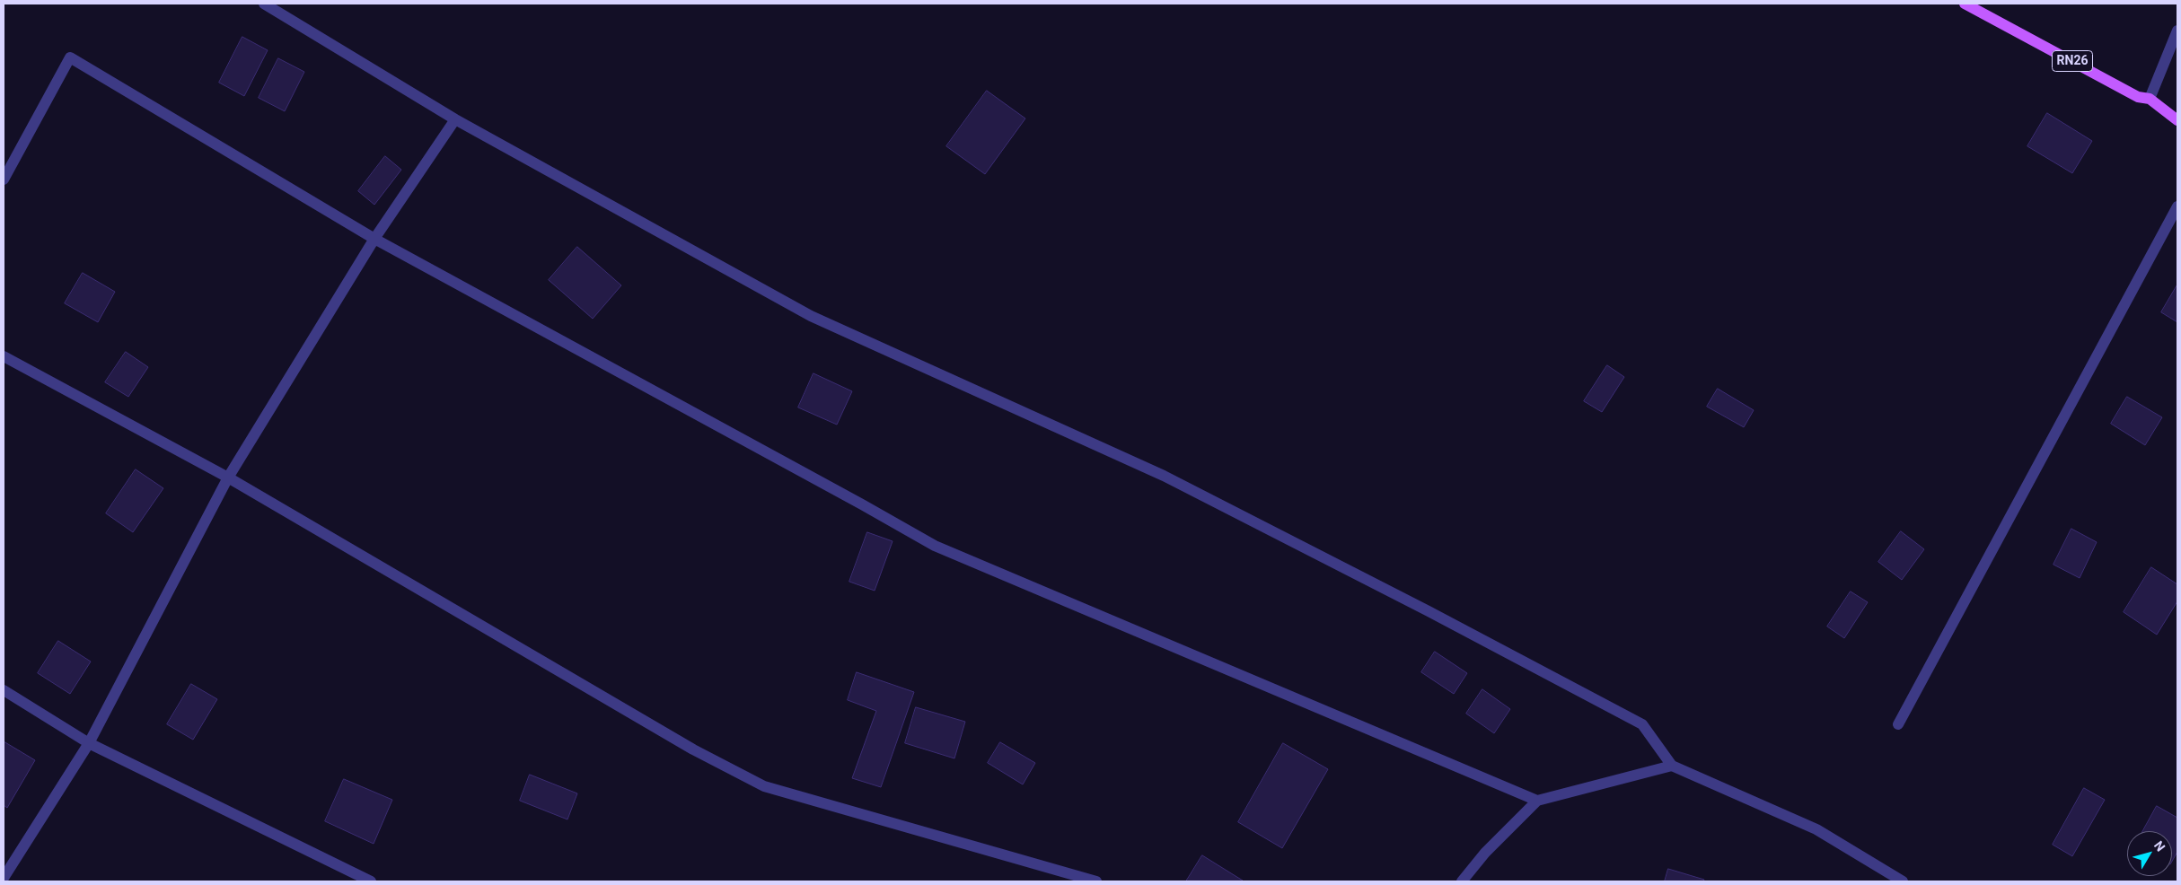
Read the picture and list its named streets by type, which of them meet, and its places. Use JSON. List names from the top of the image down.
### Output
{
  "streets": {
    "main road": ["RN26"]
  },
  "north": "top right"
}
